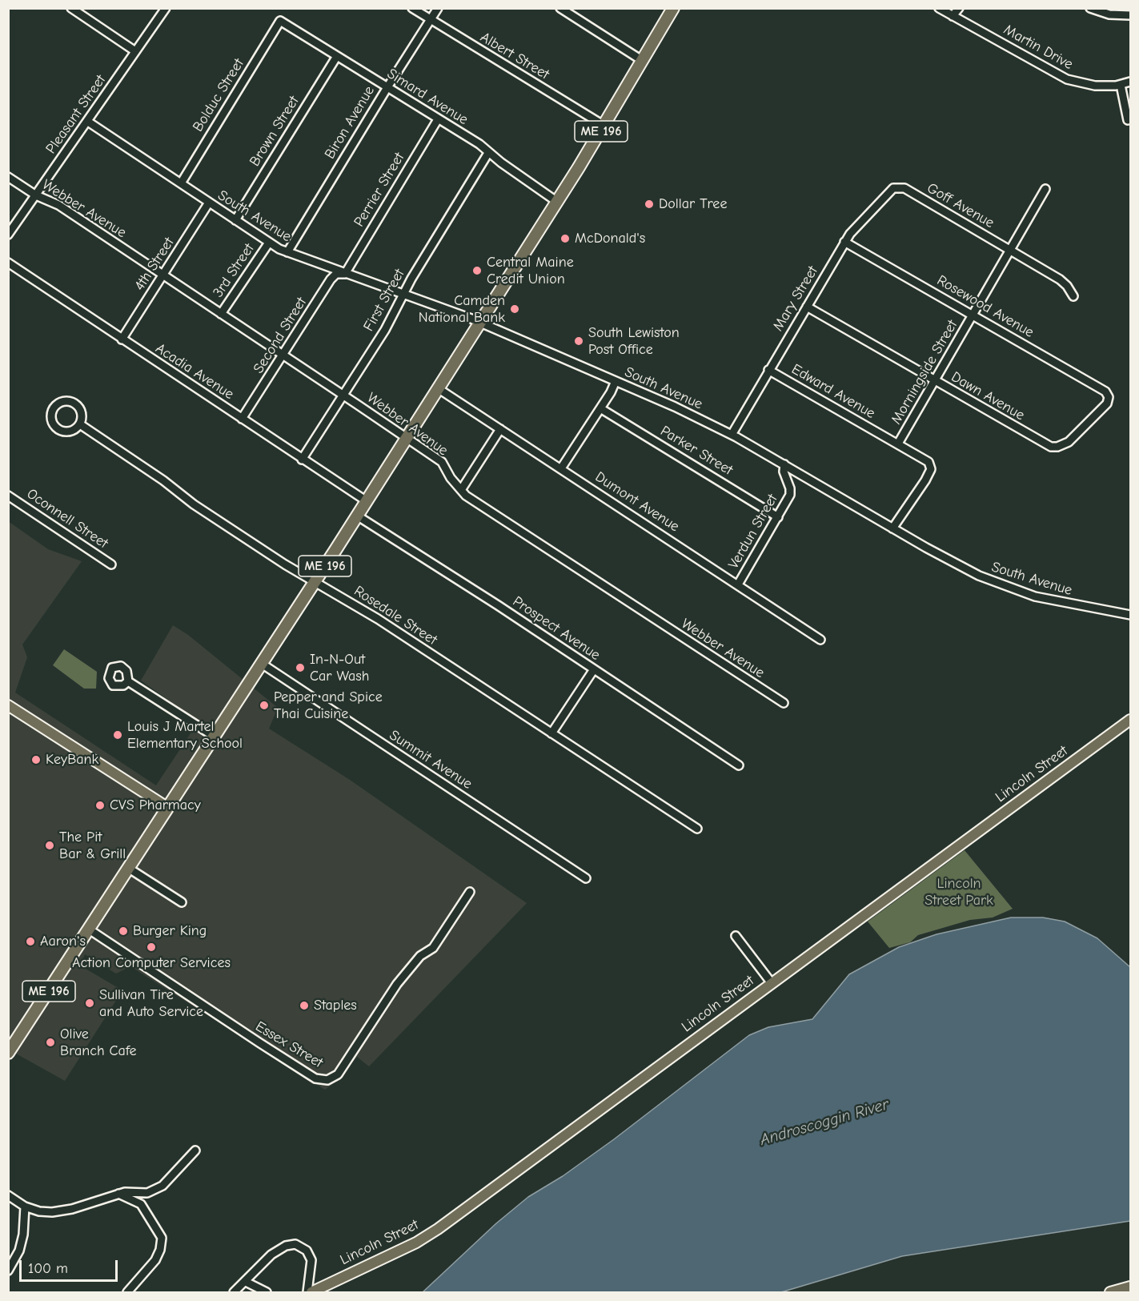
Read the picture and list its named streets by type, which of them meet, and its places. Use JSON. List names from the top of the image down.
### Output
{
  "streets": {
    "highway": ["ME 196"],
    "main road": ["Lincoln Street"],
    "street": [
      "Martin Drive",
      "Albert Street",
      "Bolduc Street",
      "Simard Avenue",
      "Pleasant Street",
      "Biron Avenue",
      "Brown Street",
      "Perrier Street",
      "Goff Avenue",
      "Webber Avenue",
      "South Avenue",
      "4th Street",
      "3rd Street",
      "Mary Street",
      "First Street",
      "Rosewood Avenue",
      "Second Street",
      "Acadia Avenue",
      "Morningside Street",
      "Edward Avenue",
      "Dawn Avenue",
      "Parker Street",
      "Dumont Avenue",
      "Oconnell Street",
      "Verdun Street",
      "Rosedale Street",
      "Prospect Avenue",
      "Summit Avenue",
      "Essex Street"
    ]
  },
  "crossings": [
    ["Albert Street", "Biron Avenue"],
    ["Albert Street", "ME 196"],
    ["Bolduc Street", "Simard Avenue"],
    ["Bolduc Street", "South Avenue"],
    ["Simard Avenue", "Biron Avenue"],
    ["Simard Avenue", "Brown Street"],
    ["Simard Avenue", "ME 196"],
    ["Simard Avenue", "Perrier Street"],
    ["Simard Avenue", "First Street"],
    ["Pleasant Street", "Webber Avenue"],
    ["Pleasant Street", "South Avenue"],
    ["Biron Avenue", "South Avenue"],
    ["Brown Street", "South Avenue"],
    ["ME 196", "Webber Avenue"],
    ["ME 196", "South Avenue"],
    ["ME 196", "Acadia Avenue"],
    ["ME 196", "Dumont Avenue"],
    ["ME 196", "Rosedale Street"],
    ["ME 196", "Prospect Avenue"],
    ["ME 196", "Summit Avenue"],
    ["ME 196", "Essex Street"],
    ["Perrier Street", "South Avenue"],
    ["Perrier Street", "Second Street"],
    ["Goff Avenue", "Mary Street"],
    ["Goff Avenue", "Morningside Street"],
    ["Webber Avenue", "4th Street"],
    ["Webber Avenue", "3rd Street"],
    ["Webber Avenue", "First Street"],
    ["Webber Avenue", "Second Street"],
    ["South Avenue", "4th Street"],
    ["South Avenue", "3rd Street"],
    ["South Avenue", "Mary Street"],
    ["South Avenue", "First Street"],
    ["South Avenue", "Second Street"],
    ["South Avenue", "Edward Avenue"],
    ["South Avenue", "Verdun Street"],
    ["4th Street", "Acadia Avenue"],
    ["Mary Street", "Rosewood Avenue"],
    ["Mary Street", "Edward Avenue"],
    ["Mary Street", "Dawn Avenue"],
    ["First Street", "Acadia Avenue"],
    ["Rosewood Avenue", "Morningside Street"],
    ["Rosewood Avenue", "Dawn Avenue"],
    ["Second Street", "Acadia Avenue"],
    ["Morningside Street", "Edward Avenue"],
    ["Morningside Street", "Dawn Avenue"],
    ["Parker Street", "Verdun Street"],
    ["Dumont Avenue", "Verdun Street"]
  ],
  "water": ["Androscoggin River"],
  "parks": ["Lincoln Street Park"],
  "places": [
    "Dollar Tree",
    "McDonald's",
    "Central Maine Credit Union",
    "Camden National Bank",
    "South Lewiston Post Office",
    "In-N-Out Car Wash",
    "Pepper and Spice Thai Cuisine",
    "Louis J Martel Elementary School",
    "KeyBank",
    "CVS Pharmacy",
    "The Pit Bar & Grill",
    "Burger King",
    "Aaron's",
    "Action Computer Services",
    "Sullivan Tire and Auto Service",
    "Staples",
    "Olive Branch Cafe"
  ],
  "scale_bar": "100 m"
}
